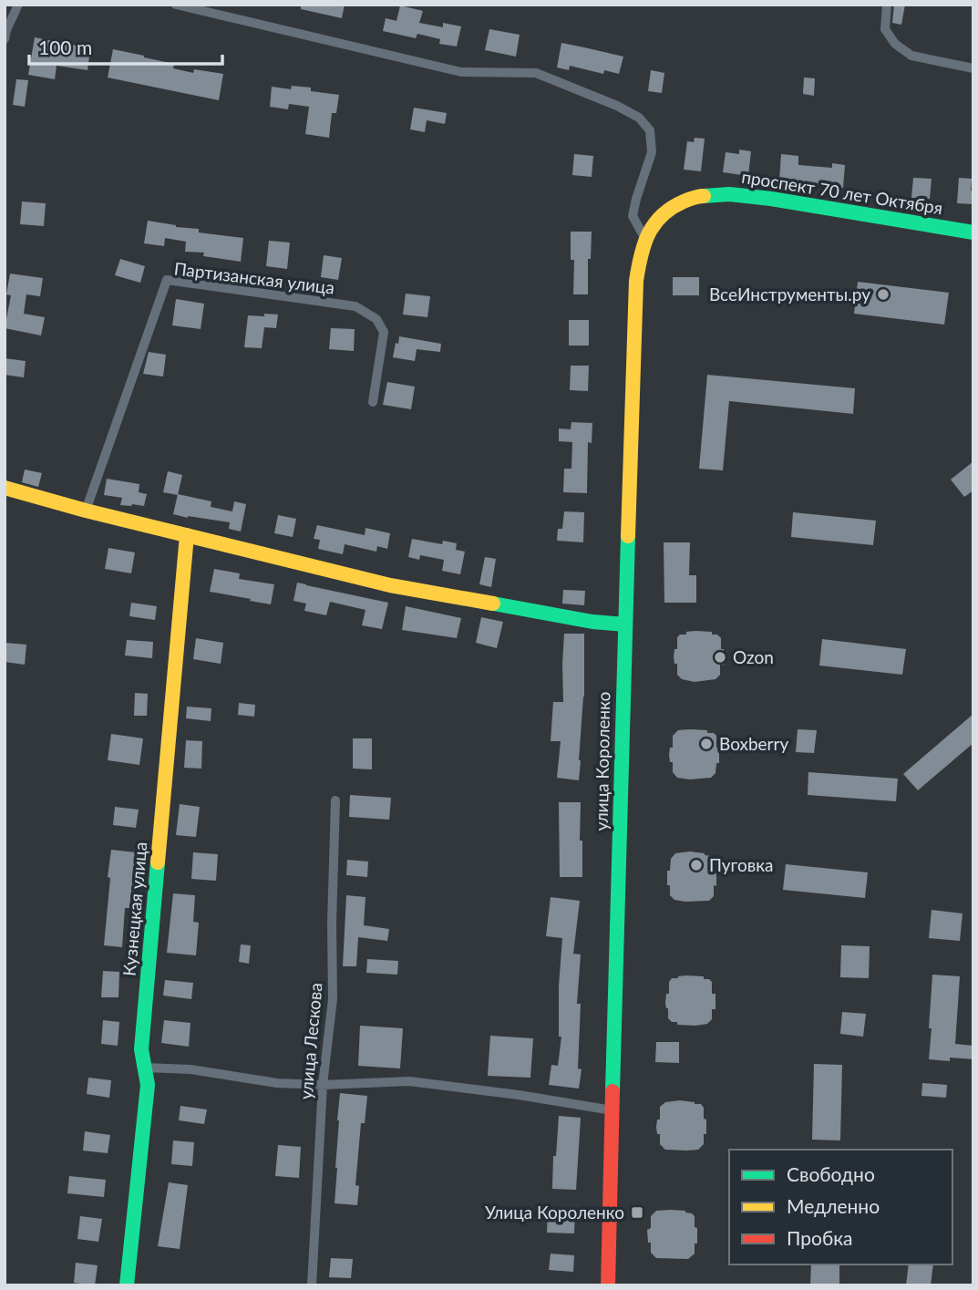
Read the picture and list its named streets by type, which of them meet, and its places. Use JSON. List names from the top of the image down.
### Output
{
  "streets": {
    "street": [
      "проспект 70 лет Октября",
      "Партизанская улица",
      "улица Короленко",
      "Кузнецкая улица",
      "улица Лескова"
    ]
  },
  "crossings": [
    ["проспект 70 лет Октября", "улица Короленко"]
  ],
  "places": {
    "other": [
      "ВсеИнструменты.ру",
      "Ozon",
      "Boxberry",
      "Пуговка"
    ],
    "transit": ["Улица Короленко"]
  },
  "legend": ["Свободно", "Медленно", "Пробка"],
  "scale_bar": "100 m"
}
